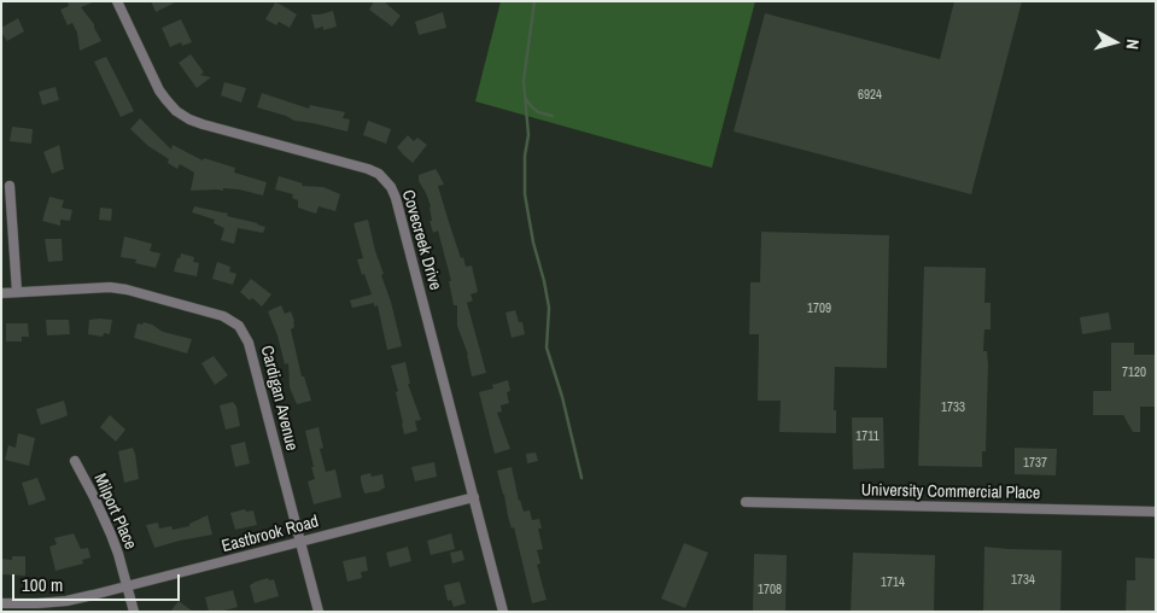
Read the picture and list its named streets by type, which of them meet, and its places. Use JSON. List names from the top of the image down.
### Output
{
  "streets": {
    "street": [
      "Covecreek Drive",
      "Cardigan Avenue",
      "University Commercial Place",
      "Milport Place",
      "Eastbrook Road"
    ]
  },
  "crossings": [
    ["Covecreek Drive", "Eastbrook Road"],
    ["Cardigan Avenue", "Eastbrook Road"],
    ["Milport Place", "Eastbrook Road"]
  ],
  "house_numbers": [
    "6924",
    "1709",
    "7120",
    "1733",
    "1711",
    "1737",
    "1734",
    "1714",
    "1708"
  ],
  "scale_bar": "100 m",
  "north": "right"
}
